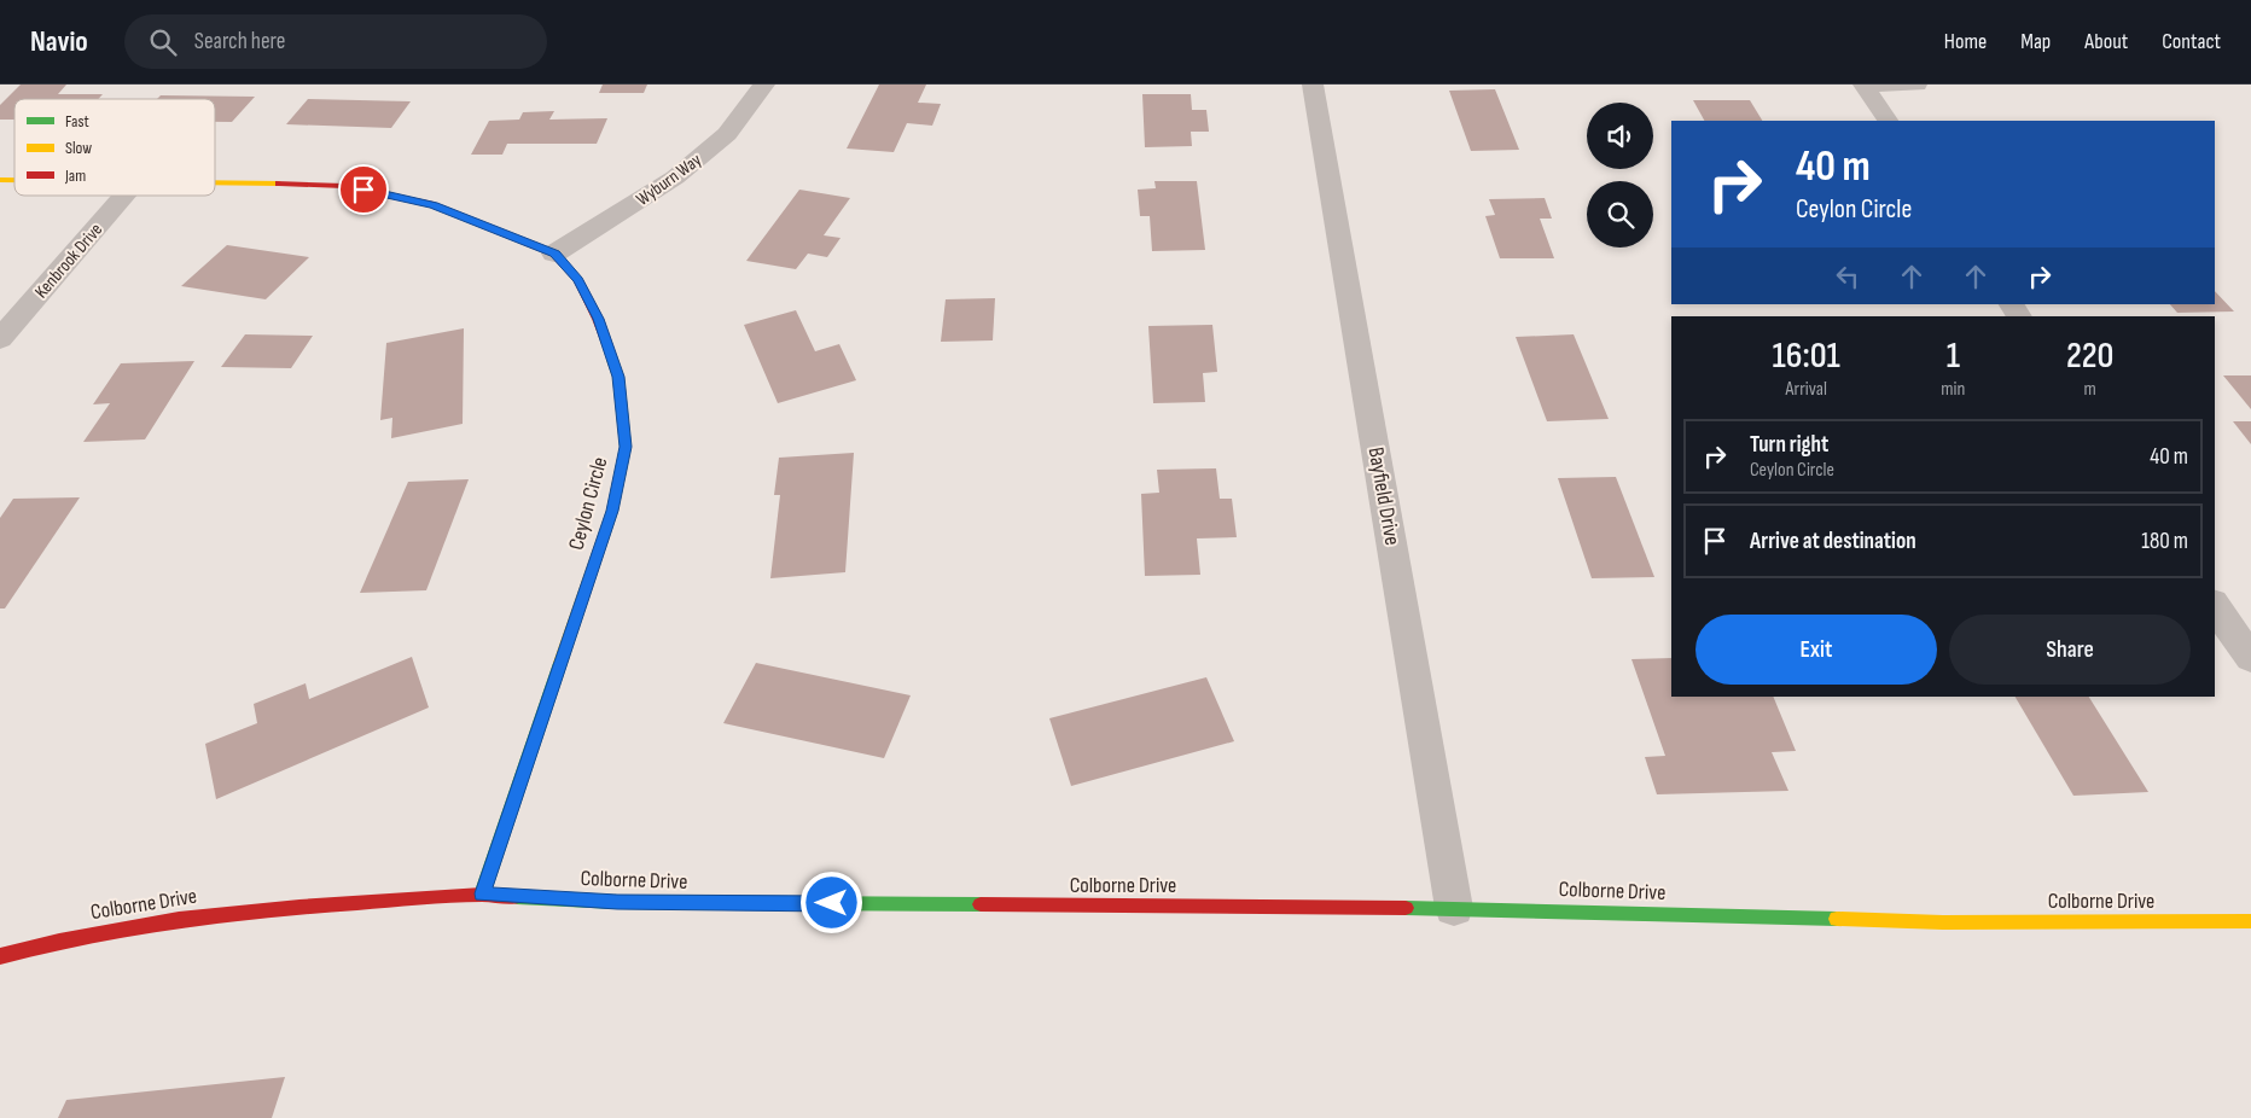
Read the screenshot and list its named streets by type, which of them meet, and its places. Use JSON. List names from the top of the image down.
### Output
{
  "streets": {
    "street": [
      "Wyburn Way",
      "Kenbrook Drive",
      "Bayfield Drive",
      "Ceylon Circle",
      "Colborne Drive"
    ]
  },
  "crossings": [
    ["Wyburn Way", "Ceylon Circle"],
    ["Bayfield Drive", "Colborne Drive"],
    ["Ceylon Circle", "Colborne Drive"]
  ],
  "legend": ["Fast", "Slow", "Jam"],
  "page": {
    "header": "Navio",
    "search": "Search here",
    "nav": [
      "Home",
      "Map",
      "About",
      "Contact"
    ],
    "turn": ["40 m", "Ceylon Circle"],
    "eta": [
      "16:01",
      "Arrival",
      "1",
      "min",
      "220",
      "m"
    ],
    "list": [
      {
        "name": "Turn right",
        "note": "Ceylon Circle",
        "value": "40 m"
      },
      {
        "name": "Arrive at destination",
        "value": "180 m"
      }
    ],
    "buttons": ["Exit", "Share"]
  }
}
